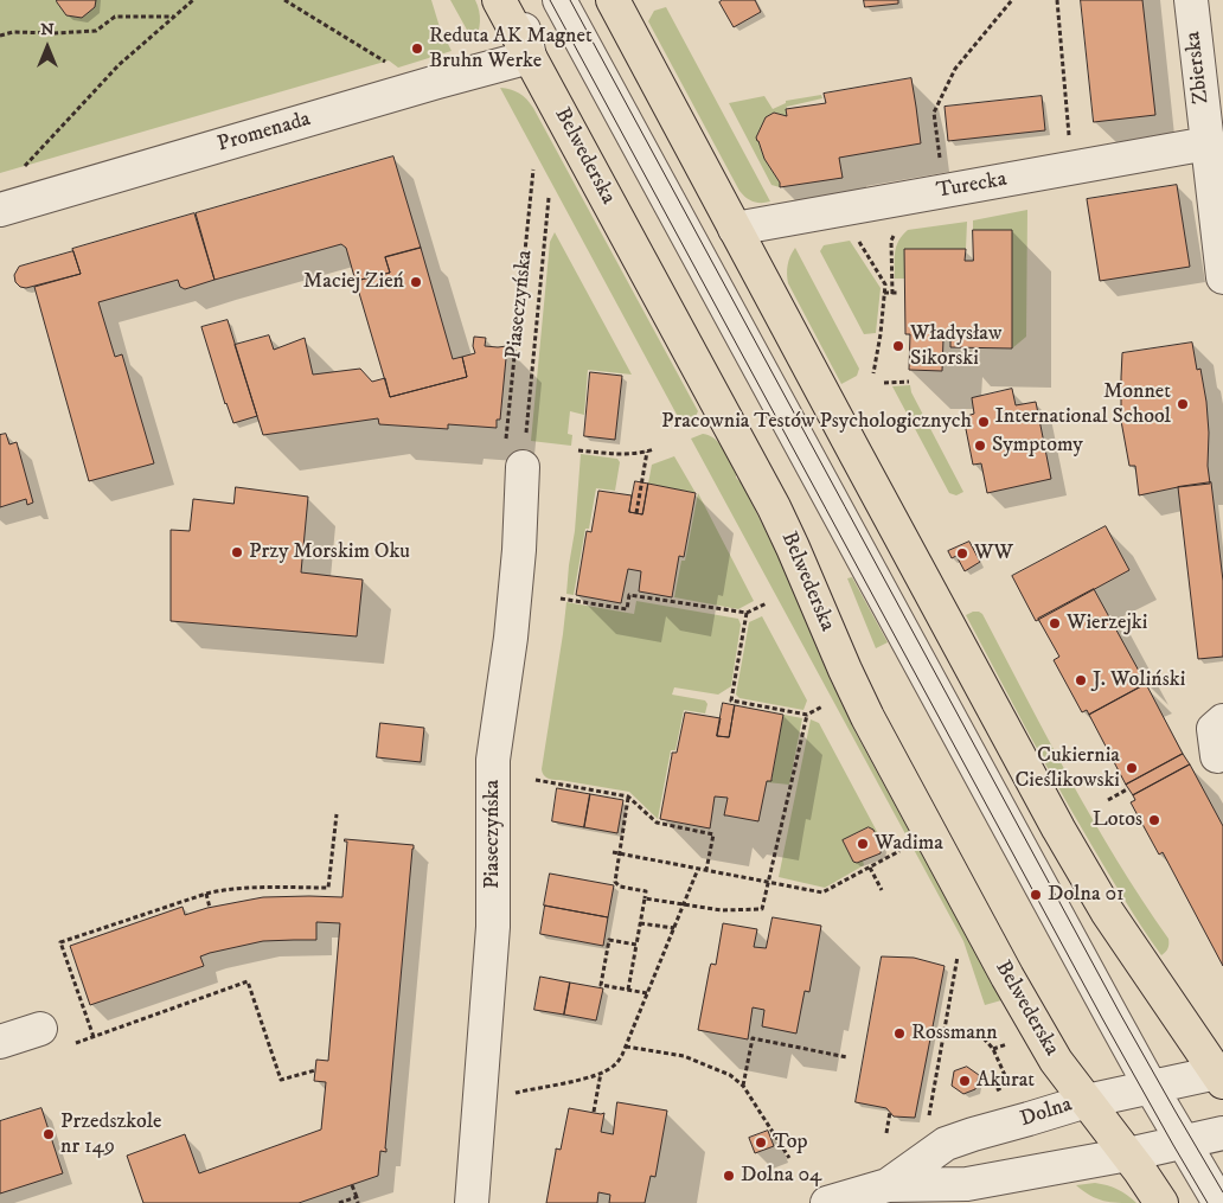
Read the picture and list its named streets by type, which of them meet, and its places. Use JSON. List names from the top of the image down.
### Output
{
  "streets": {
    "main road": ["Belwederska"],
    "street": [
      "Zbierska",
      "Promenada",
      "Turecka",
      "Piaseczyńska",
      "Dolna"
    ]
  },
  "crossings": [
    ["Zbierska", "Turecka"],
    ["Promenada", "Belwederska"],
    ["Belwederska", "Dolna"]
  ],
  "places": [
    "Reduta AK Magnet Bruhn Werke",
    "Maciej Zień",
    "Władysław Sikorski",
    "Monnet International School",
    "Pracownia Testów Psychologicznych",
    "Symptomy",
    "Przy Morskim Oku",
    "WW",
    "Wierzejki",
    "J. Woliński",
    "Cukiernia Cieślikowski",
    "Lotos",
    "Wadima",
    "Dolna 01",
    "Rossmann",
    "Akurat",
    "Przedszkole nr 149",
    "Top",
    "Dolna 04"
  ],
  "north": "top"
}
